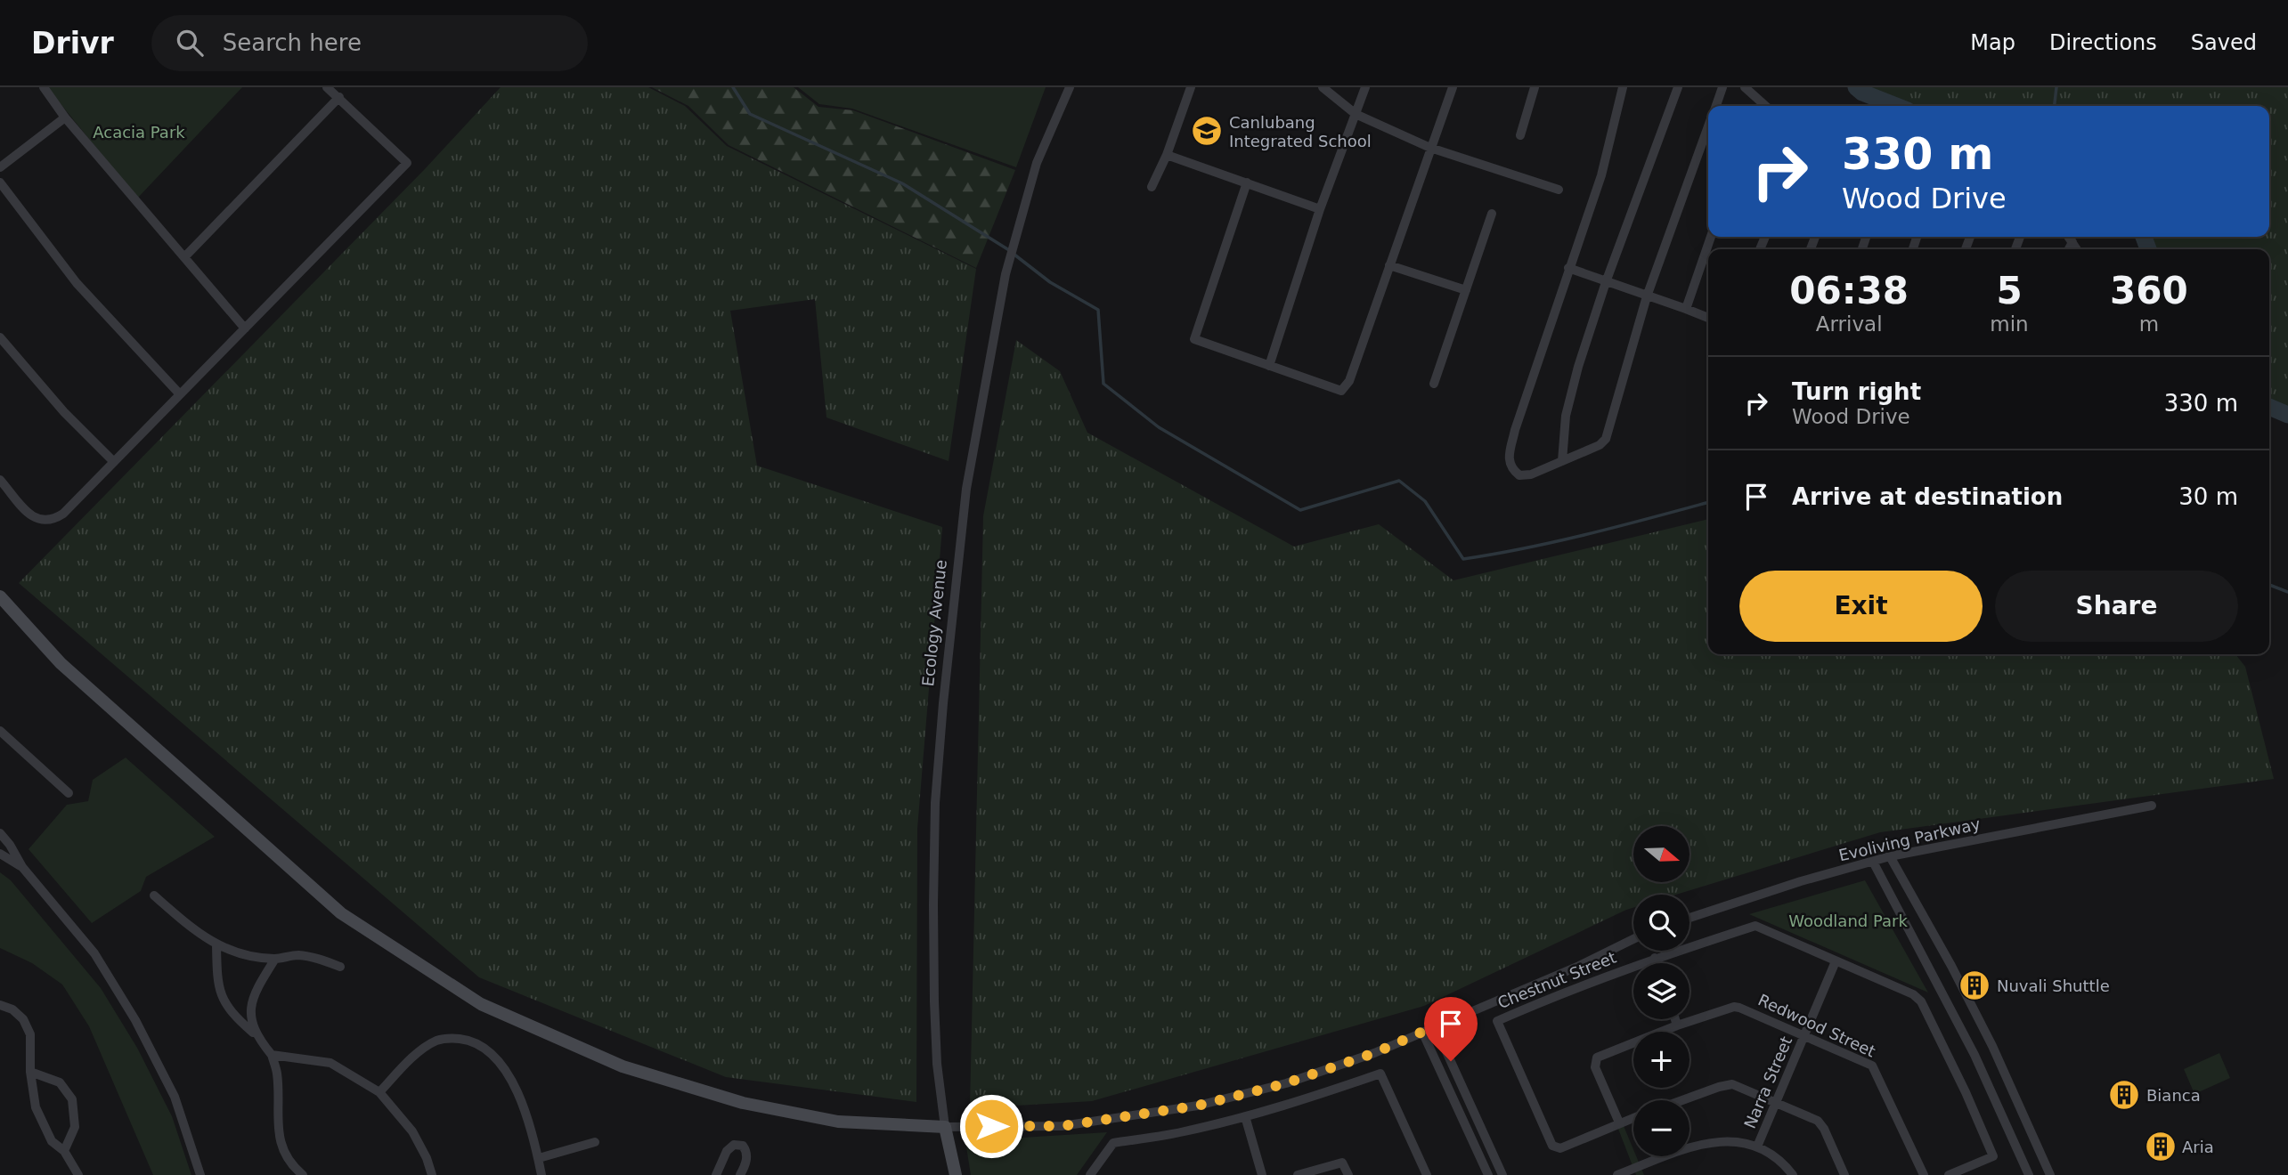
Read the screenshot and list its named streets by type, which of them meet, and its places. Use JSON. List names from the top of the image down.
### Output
{
  "streets": {
    "street": [
      "Ecology Avenue",
      "Evoliving Parkway",
      "Chestnut Street",
      "Redwood Street",
      "Narra Street"
    ]
  },
  "crossings": [
    ["Chestnut Street", "Redwood Street"],
    ["Chestnut Street", "Narra Street"],
    ["Redwood Street", "Narra Street"]
  ],
  "parks": ["Acacia Park", "Woodland Park"],
  "places": {
    "school or university": ["Canlubang Integrated School"],
    "building": ["Nuvali Shuttle", "Bianca", "Aria"]
  },
  "north": "right",
  "page": {
    "header": "Drivr",
    "search": "Search here",
    "nav": ["Map", "Directions", "Saved"],
    "turn": ["330 m", "Wood Drive"],
    "eta": [
      "06:38",
      "Arrival",
      "5",
      "min",
      "360",
      "m"
    ],
    "list": [
      {
        "name": "Turn right",
        "note": "Wood Drive",
        "value": "330 m"
      },
      {
        "name": "Arrive at destination",
        "value": "30 m"
      }
    ],
    "buttons": ["Exit", "Share"],
    "map_buttons": ["+", "−"]
  }
}
